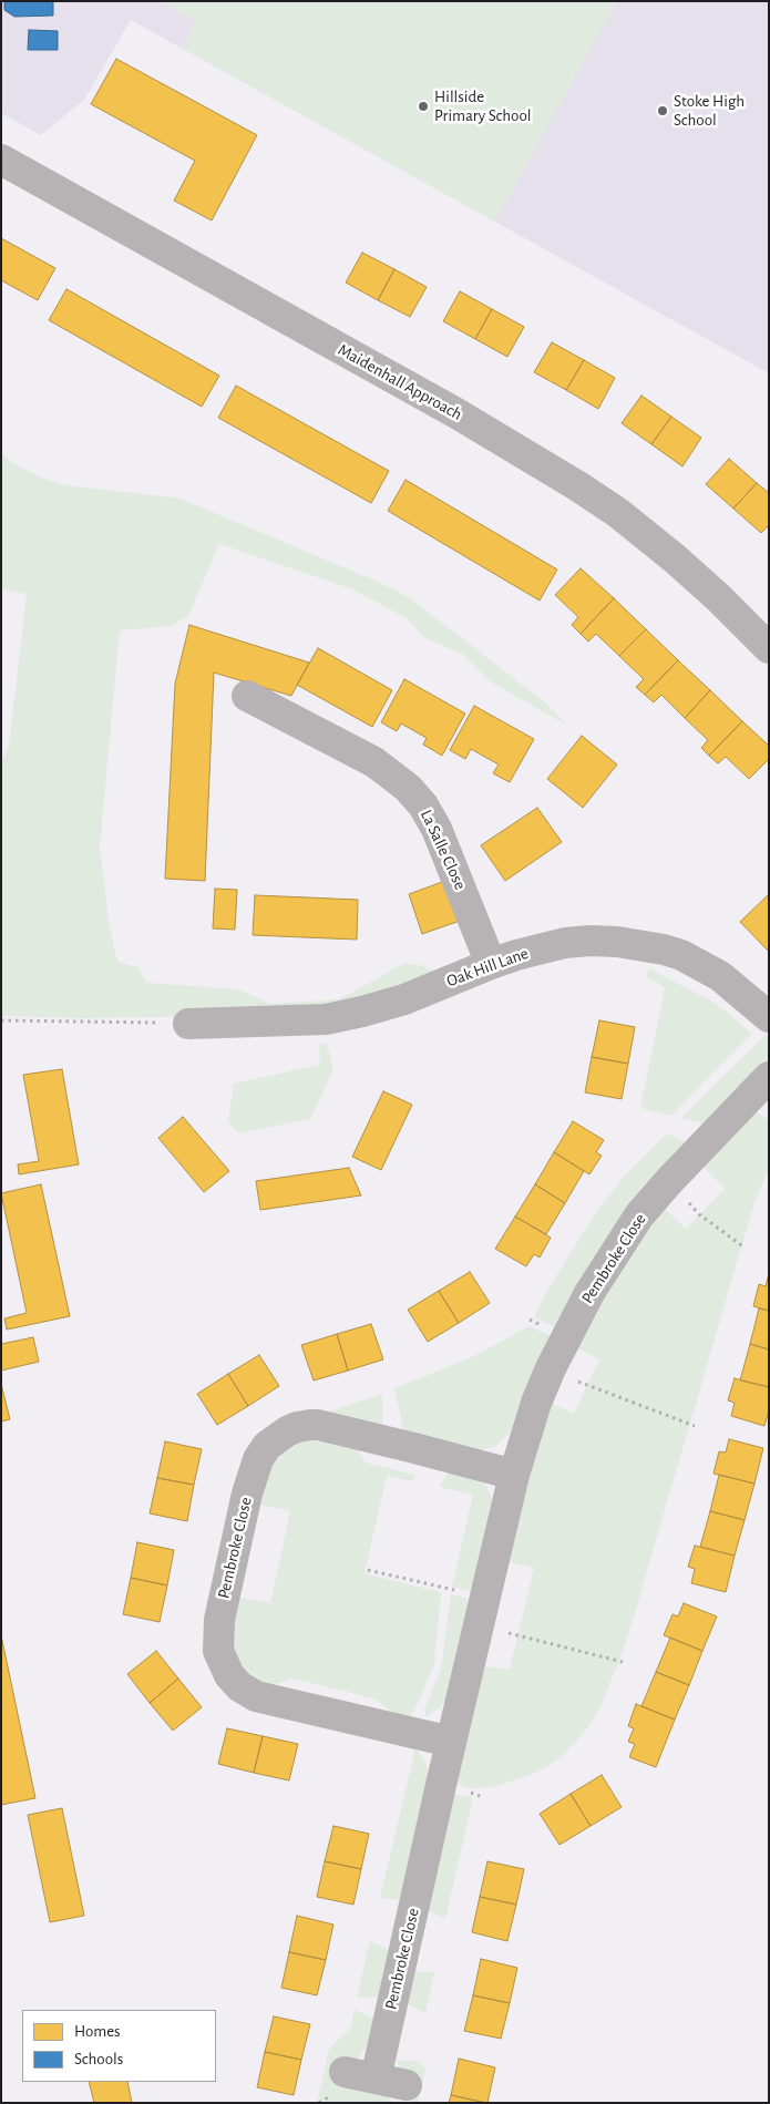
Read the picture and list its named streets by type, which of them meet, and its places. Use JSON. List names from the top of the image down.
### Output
{
  "streets": {
    "street": [
      "Maidenhall Approach",
      "La Salle Close",
      "Oak Hill Lane",
      "Pembroke Close"
    ]
  },
  "crossings": [
    ["La Salle Close", "Oak Hill Lane"]
  ],
  "places": ["Hillside Primary School", "Stoke High School"],
  "legend": ["Homes", "Schools"]
}
